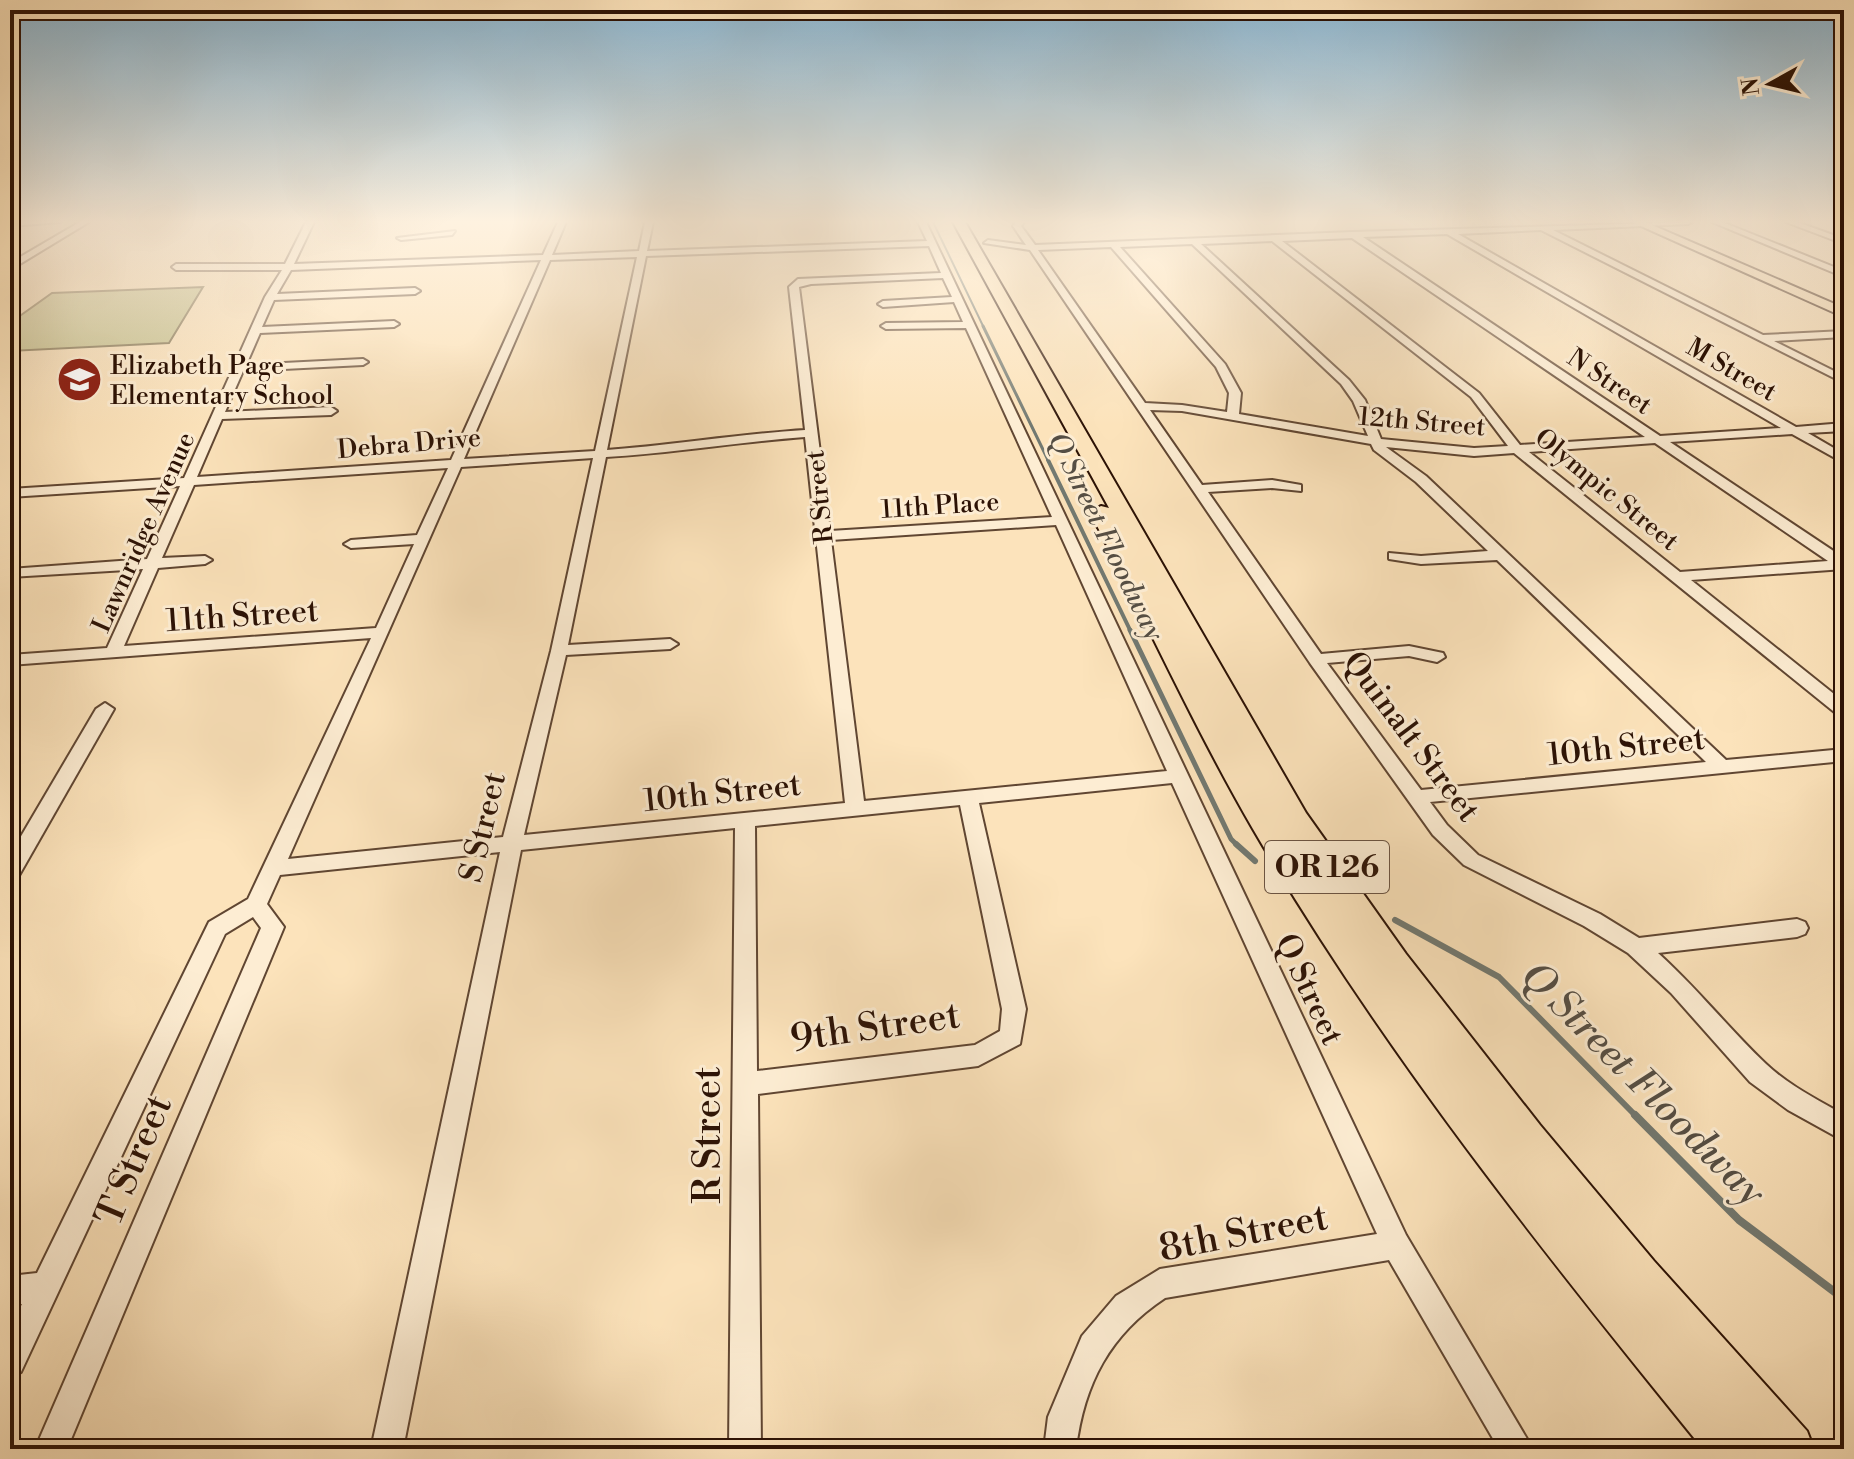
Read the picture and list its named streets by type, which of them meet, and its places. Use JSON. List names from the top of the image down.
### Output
{
  "streets": {
    "highway": ["OR 126"],
    "street": [
      "M Street",
      "N Street",
      "12th Street",
      "Debra Drive",
      "Olympic Street",
      "R Street",
      "11th Place",
      "Lawnridge Avenue",
      "11th Street",
      "Quinalt Street",
      "10th Street",
      "S Street",
      "Q Street",
      "9th Street",
      "T Street",
      "8th Street"
    ]
  },
  "crossings": [
    ["M Street", "12th Street"],
    ["N Street", "12th Street"],
    ["12th Street", "Olympic Street"],
    ["12th Street", "Quinalt Street"],
    ["Debra Drive", "R Street"],
    ["Debra Drive", "Lawnridge Avenue"],
    ["Debra Drive", "S Street"],
    ["R Street", "11th Place"],
    ["R Street", "10th Street"],
    ["R Street", "9th Street"],
    ["11th Place", "Q Street"],
    ["Lawnridge Avenue", "11th Street"],
    ["Quinalt Street", "10th Street"],
    ["10th Street", "S Street"],
    ["10th Street", "Q Street"],
    ["10th Street", "9th Street"],
    ["Q Street", "8th Street"]
  ],
  "water": ["Q Street Floodway"],
  "places": {
    "school or university": ["Elizabeth Page Elementary School"]
  },
  "north": "left"
}
